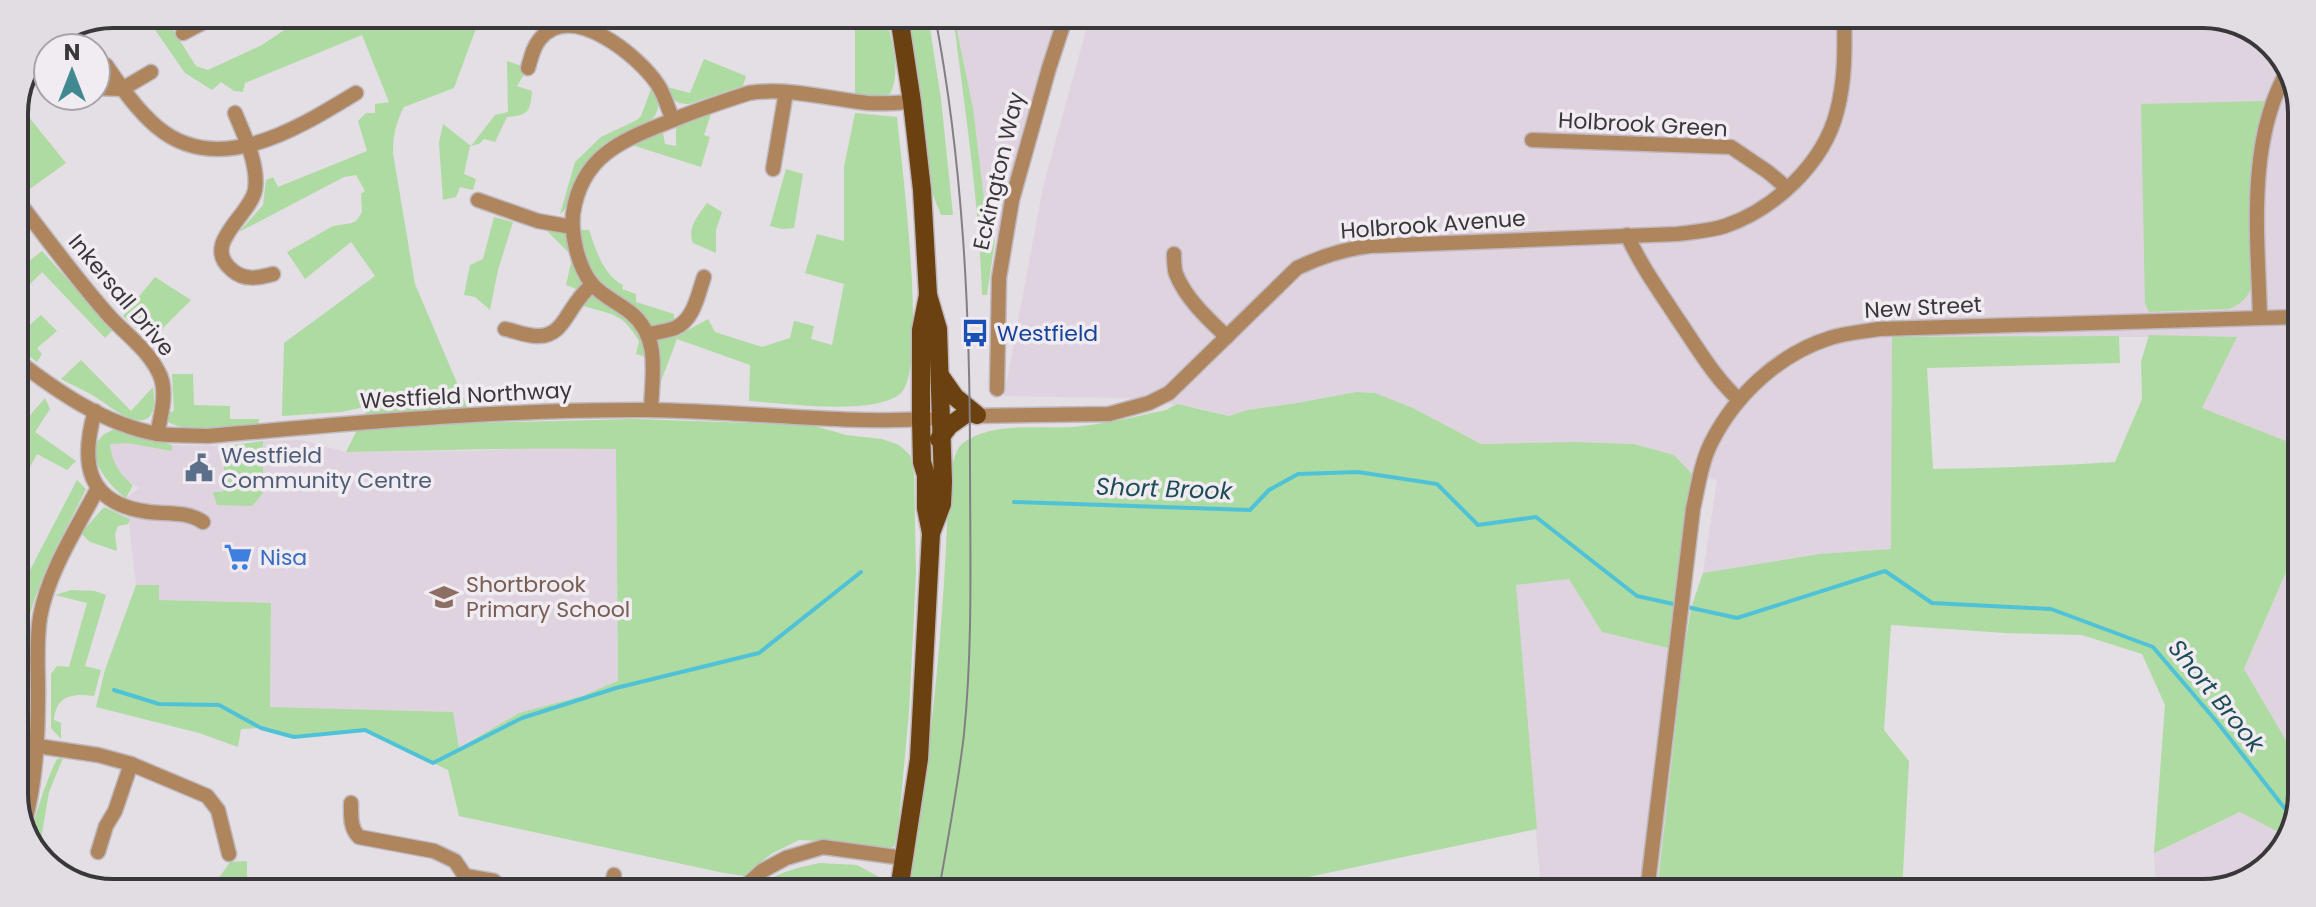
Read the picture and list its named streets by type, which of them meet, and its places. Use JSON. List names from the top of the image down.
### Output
{
  "streets": {
    "street": [
      "Holbrook Green",
      "Eckington Way",
      "Holbrook Avenue",
      "Inkersall Drive",
      "New Street",
      "Westfield Northway"
    ]
  },
  "crossings": [
    ["Holbrook Green", "Holbrook Avenue"],
    ["Inkersall Drive", "Westfield Northway"]
  ],
  "water": ["Short Brook"],
  "places": {
    "bus stop": ["Westfield"],
    "public building": ["Westfield Community Centre"],
    "supermarket": ["Nisa"],
    "school or university": ["Shortbrook Primary School"]
  },
  "north": "top"
}
